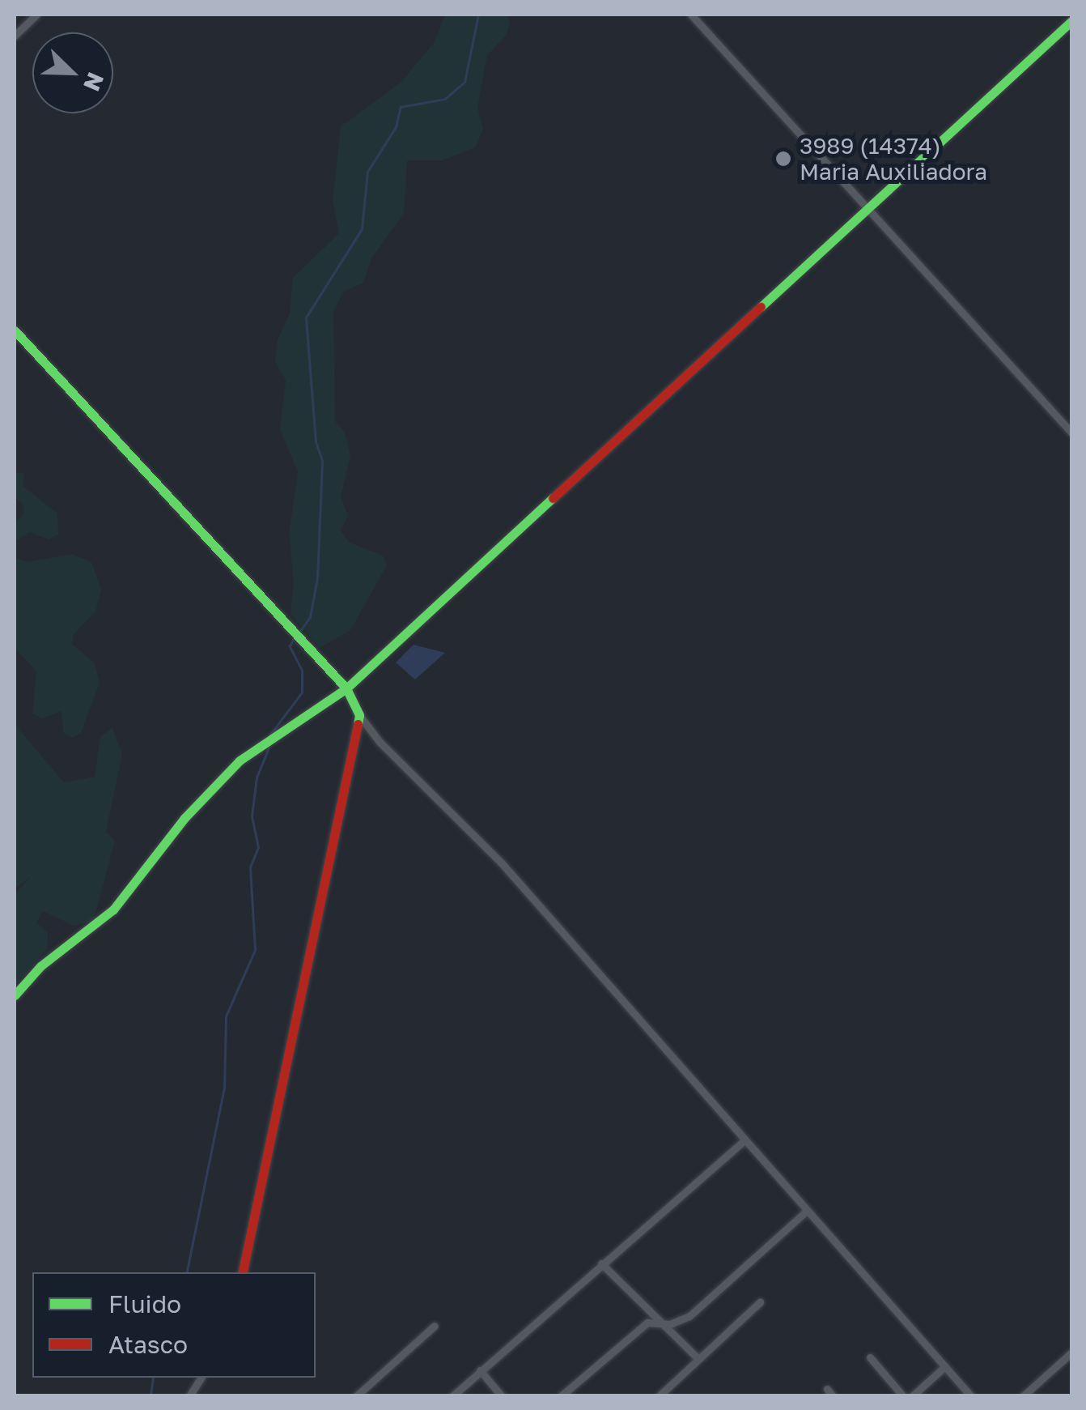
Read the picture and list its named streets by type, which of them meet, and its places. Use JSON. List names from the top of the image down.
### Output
{
  "places": ["3989 (14374) Maria Auxiliadora"],
  "legend": ["Fluido", "Atasco"],
  "north": "bottom right"
}
